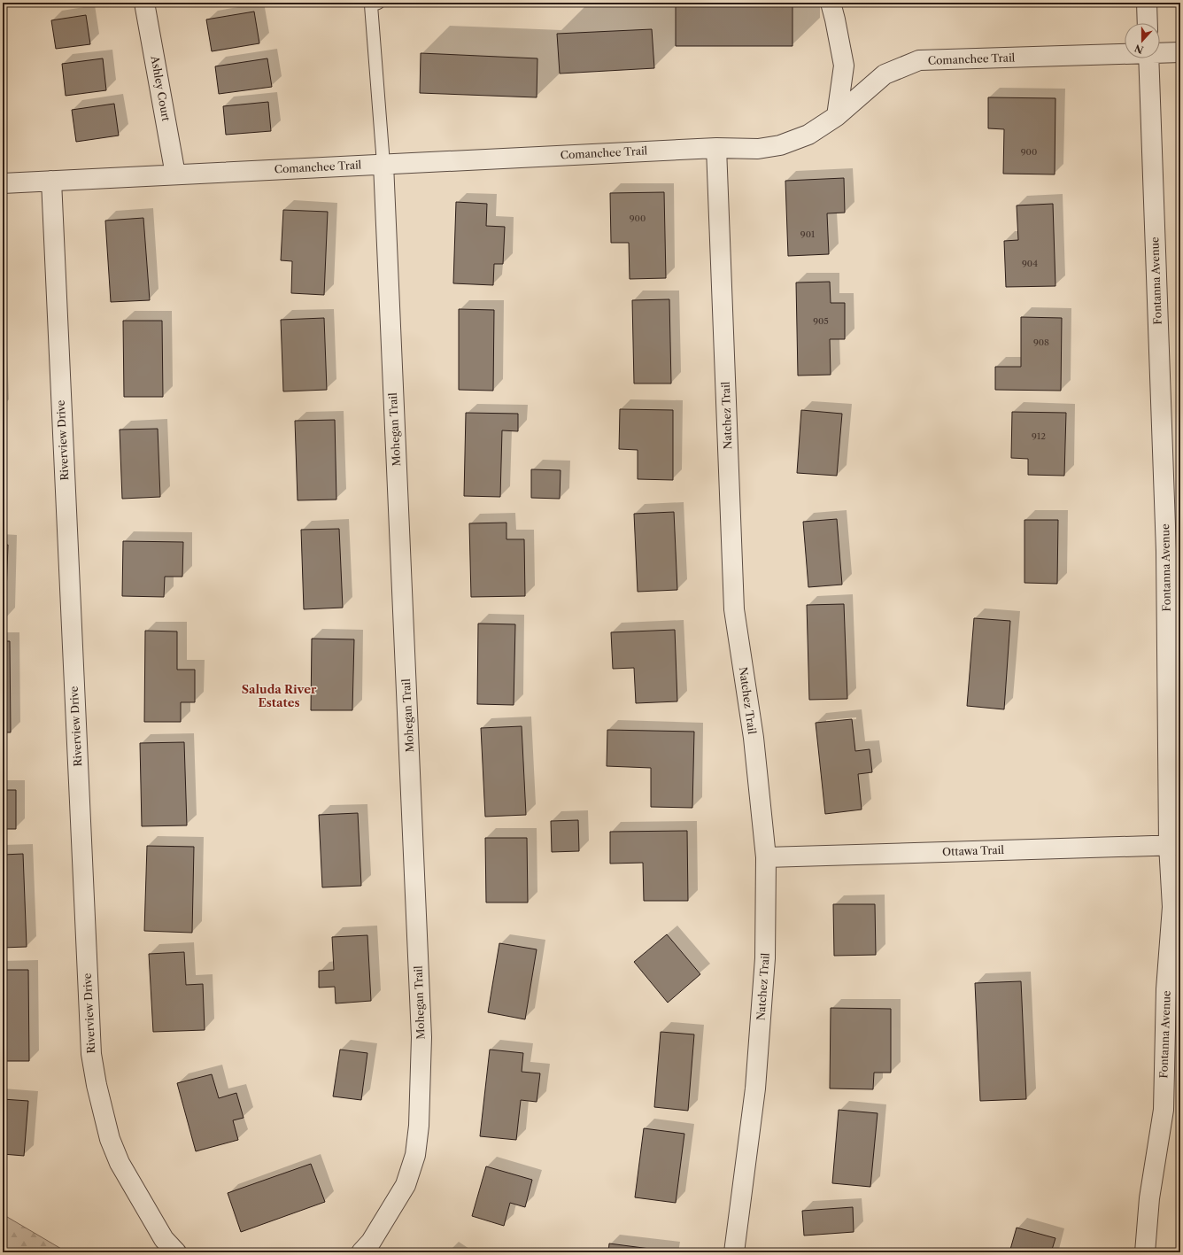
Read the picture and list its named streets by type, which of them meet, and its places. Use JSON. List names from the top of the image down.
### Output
{
  "streets": {
    "street": [
      "Comanchee Trail",
      "Ashley Court",
      "Fontanna Avenue",
      "Natchez Trail",
      "Mohegan Trail",
      "Riverview Drive",
      "Ottawa Trail"
    ]
  },
  "crossings": [
    ["Comanchee Trail", "Ashley Court"],
    ["Comanchee Trail", "Natchez Trail"],
    ["Comanchee Trail", "Mohegan Trail"],
    ["Comanchee Trail", "Riverview Drive"],
    ["Fontanna Avenue", "Ottawa Trail"],
    ["Natchez Trail", "Ottawa Trail"]
  ],
  "districts": ["Saluda River Estates"],
  "house_numbers": [
    "900",
    "900",
    "901",
    "904",
    "905",
    "908",
    "912"
  ],
  "north": "bottom"
}
